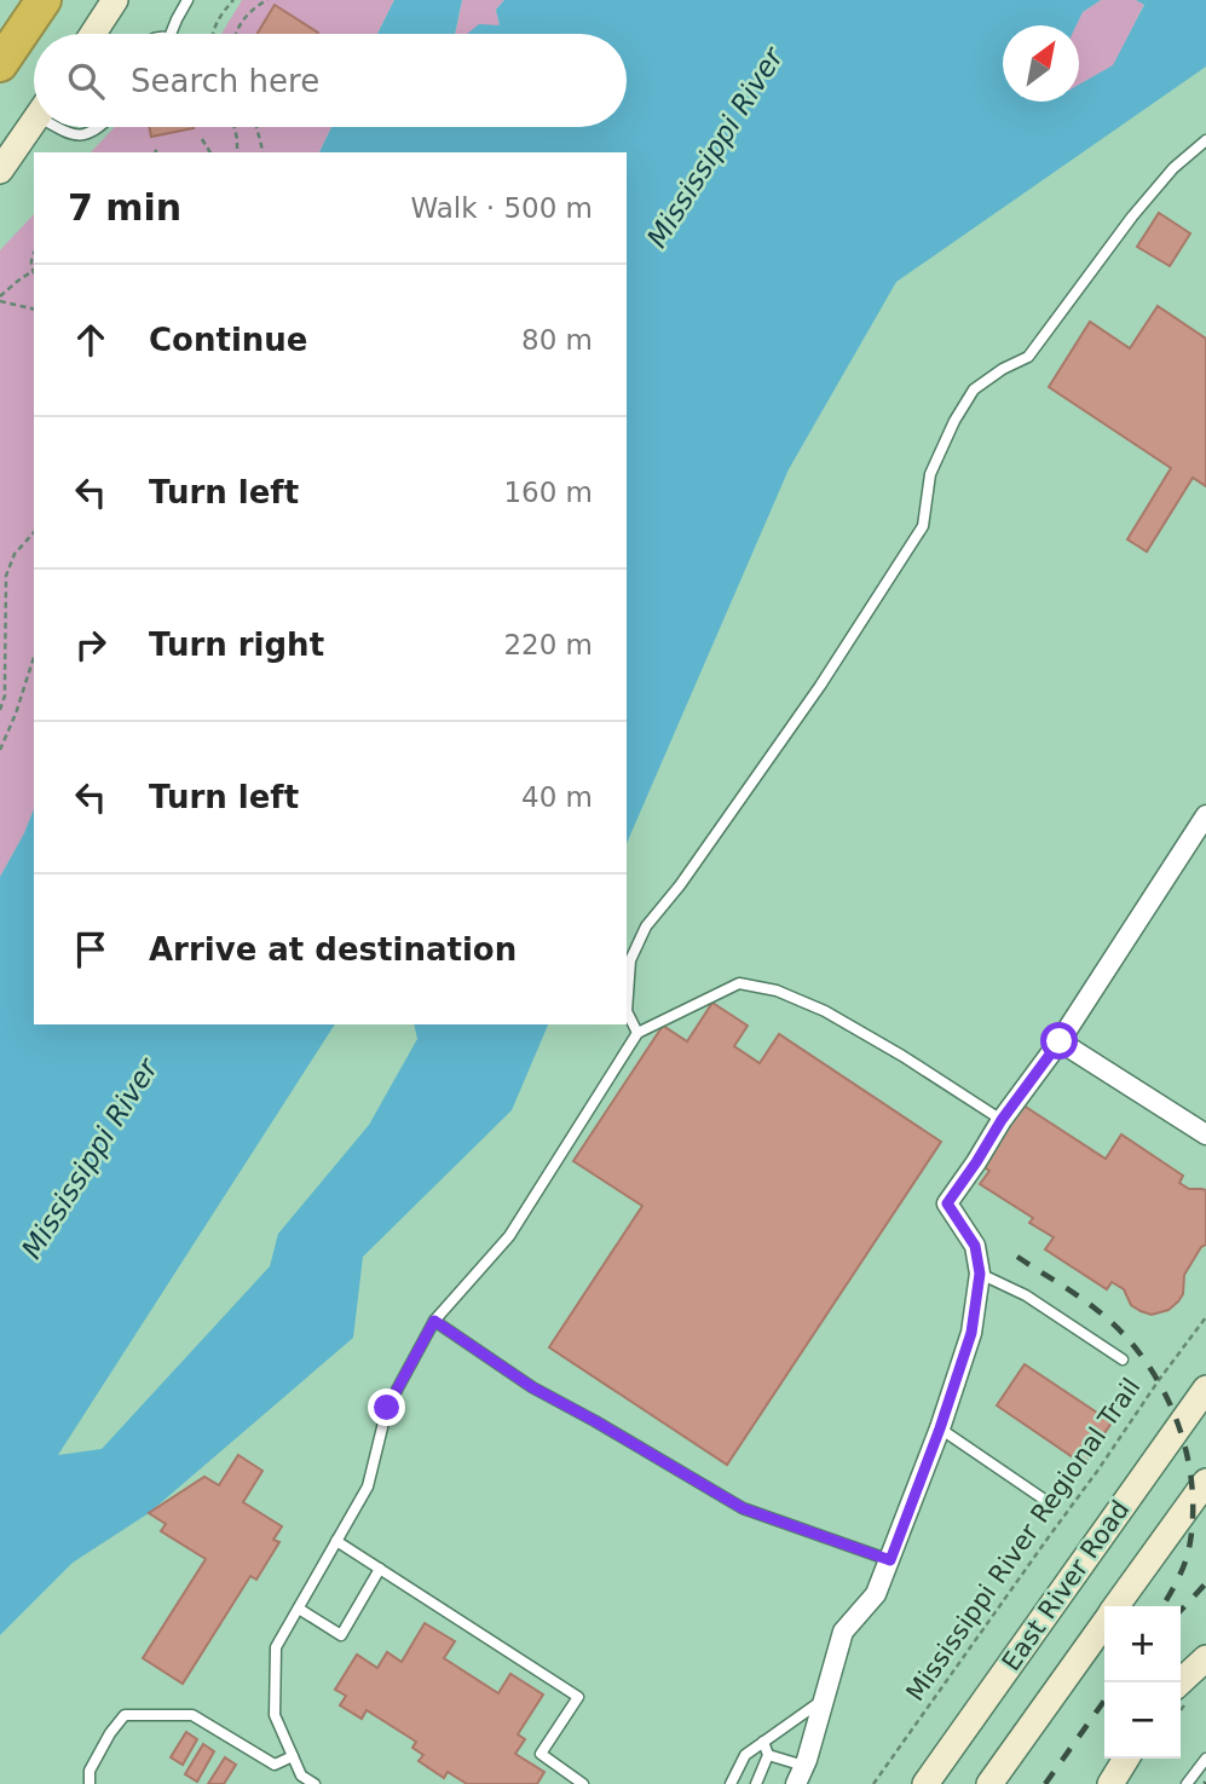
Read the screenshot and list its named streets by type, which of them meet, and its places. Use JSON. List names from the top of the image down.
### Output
{
  "streets": {
    "street": ["East River Road"],
    "path": ["Mississippi River Regional Trail"]
  },
  "water": ["Mississippi River"],
  "north": "top right",
  "page": {
    "search": "Search here",
    "heading": ["7 min", "Walk · 500 m"],
    "list": [
      ["Continue", "80 m"],
      ["Turn left", "160 m"],
      ["Turn right", "220 m"],
      ["Turn left", "40 m"],
      "Arrive at destination"
    ],
    "map_buttons": ["+", "−"]
  }
}
